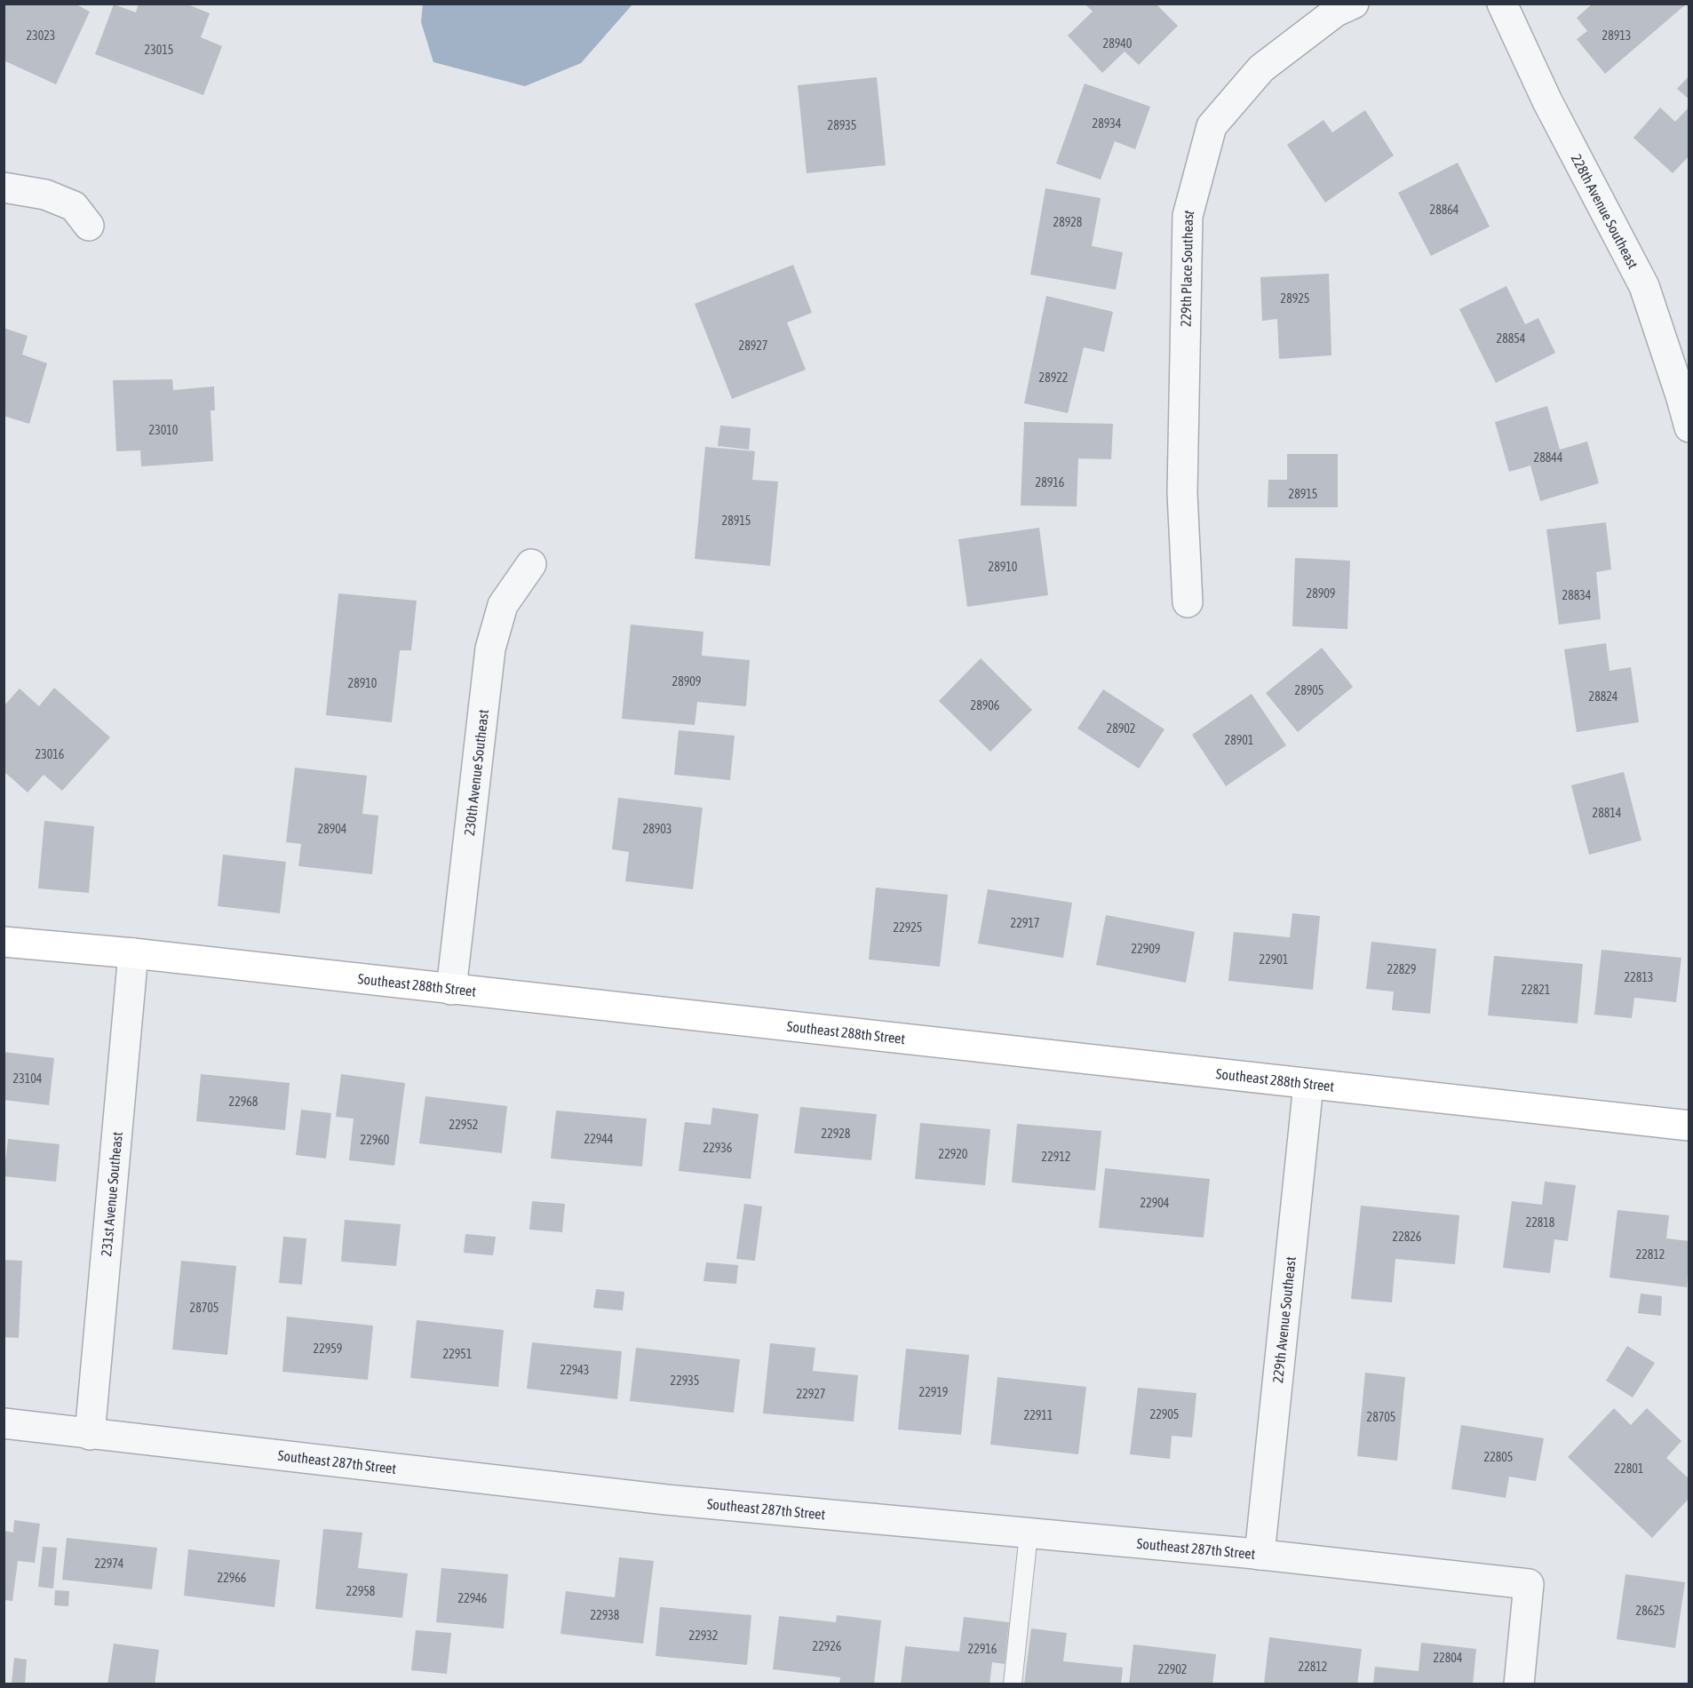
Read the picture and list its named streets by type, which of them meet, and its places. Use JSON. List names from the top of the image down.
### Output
{
  "streets": {
    "street": [
      "228th Avenue Southeast",
      "229th Place Southeast",
      "230th Avenue Southeast",
      "Southeast 288th Street",
      "231st Avenue Southeast",
      "229th Avenue Southeast",
      "Southeast 287th Street"
    ]
  },
  "crossings": [
    ["230th Avenue Southeast", "Southeast 288th Street"],
    ["Southeast 288th Street", "231st Avenue Southeast"],
    ["Southeast 288th Street", "229th Avenue Southeast"],
    ["231st Avenue Southeast", "Southeast 287th Street"],
    ["229th Avenue Southeast", "Southeast 287th Street"]
  ],
  "house_numbers": [
    "23023",
    "28913",
    "28940",
    "23015",
    "28934",
    "28935",
    "28864",
    "28928",
    "28925",
    "28854",
    "28927",
    "28922",
    "23010",
    "28844",
    "28916",
    "28915",
    "28915",
    "28910",
    "28909",
    "28834",
    "28909",
    "28910",
    "28905",
    "28824",
    "28906",
    "28902",
    "28901",
    "23016",
    "28814",
    "28904",
    "28903",
    "22917",
    "22925",
    "22909",
    "22901",
    "22829",
    "22813",
    "22821",
    "23104",
    "22968",
    "22952",
    "22928",
    "22944",
    "22960",
    "22936",
    "22920",
    "22912",
    "22904",
    "22818",
    "22826",
    "22812",
    "28705",
    "22959",
    "22951",
    "22943",
    "22935",
    "22919",
    "22927",
    "22905",
    "22911",
    "28705",
    "22805",
    "22801",
    "22974",
    "22966",
    "22958",
    "22946",
    "28625",
    "22938",
    "22932",
    "22926",
    "22916",
    "22804",
    "22812",
    "22902"
  ]
}
